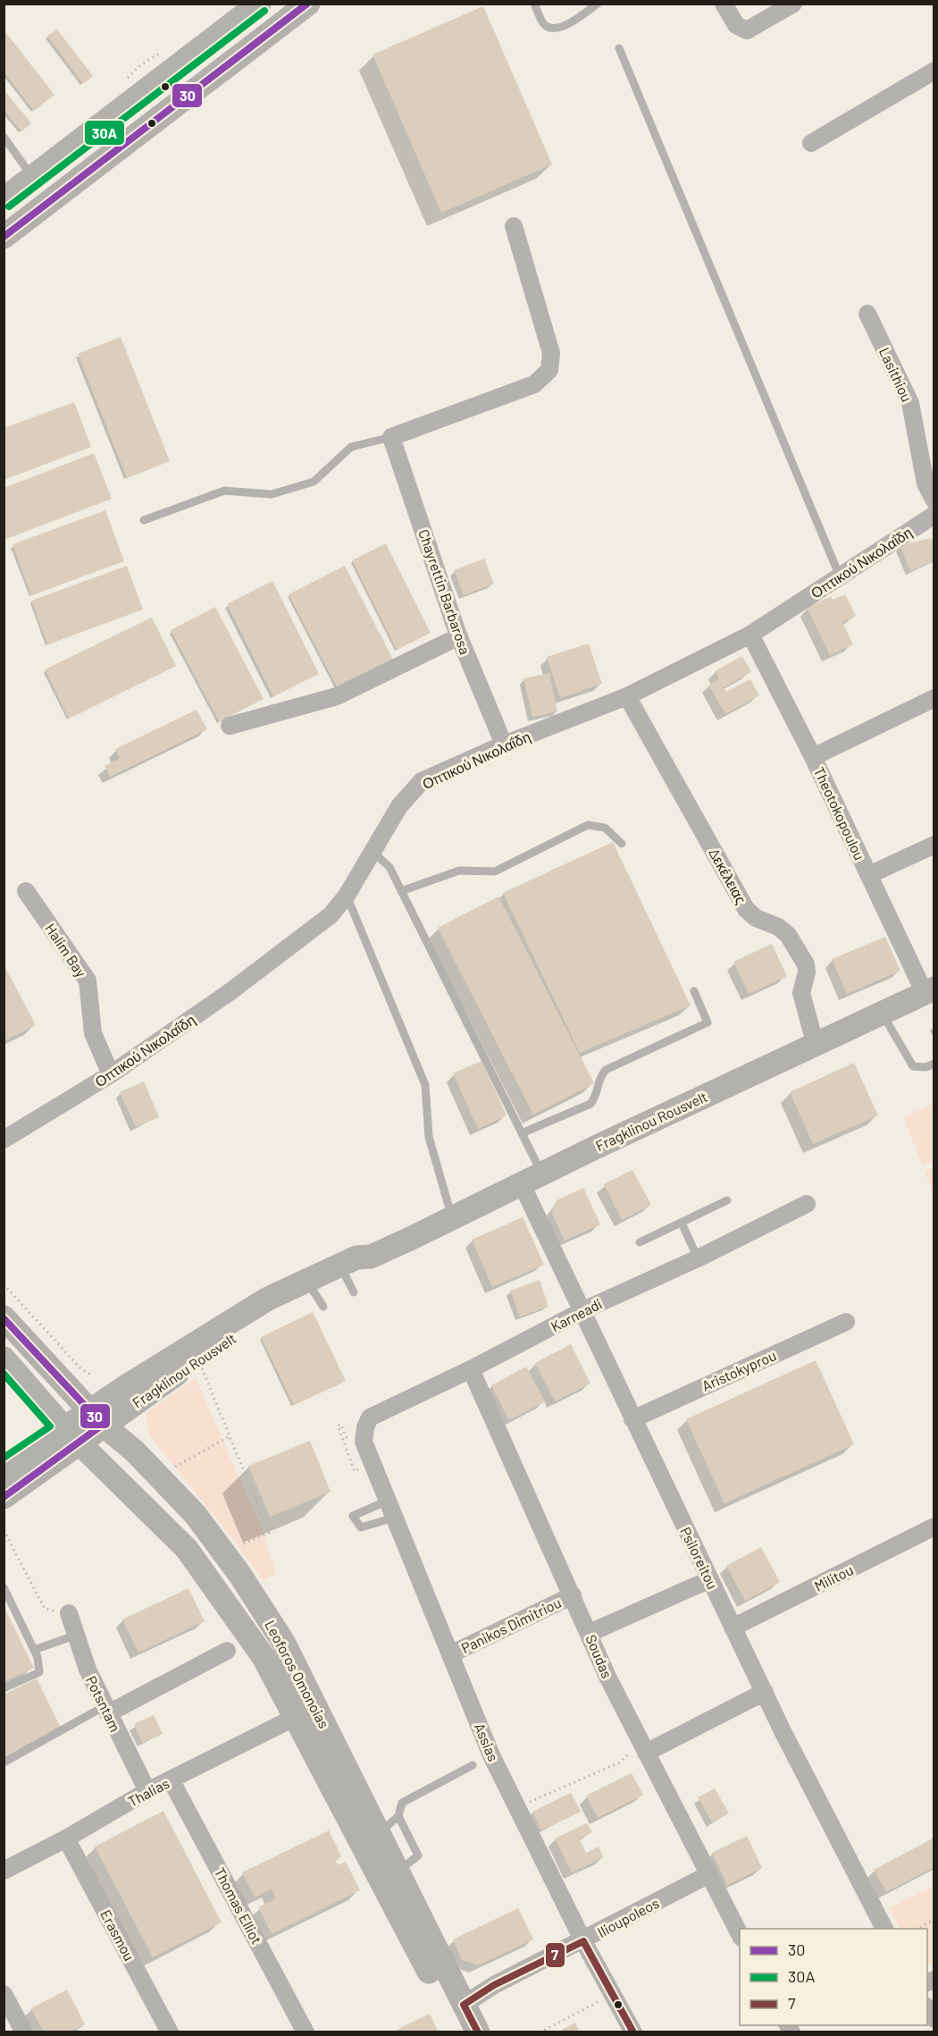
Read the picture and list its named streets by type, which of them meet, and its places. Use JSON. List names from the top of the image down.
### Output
{
  "streets": {
    "main road": ["Fragklinou Rousvelt", "Leoforos Omonoias"],
    "street": [
      "Lasithiou",
      "Οπτικού Νικολαΐδη",
      "Chayrettin Barbarosa",
      "Theotokopoulou",
      "Δεκέλειας",
      "Halim Bay",
      "Karneadi",
      "Aristokyprou",
      "Psiloreitou",
      "Militou",
      "Panikos Dimitriou",
      "Soudas",
      "Potsntam",
      "Assias",
      "Thalias",
      "Thomas Elliot",
      "Ilioupoleos",
      "Erasmou"
    ]
  },
  "crossings": [
    ["Οπτικού Νικολαΐδη", "Chayrettin Barbarosa"],
    ["Οπτικού Νικολαΐδη", "Theotokopoulou"],
    ["Οπτικού Νικολαΐδη", "Δεκέλειας"],
    ["Οπτικού Νικολαΐδη", "Halim Bay"],
    ["Theotokopoulou", "Fragklinou Rousvelt"],
    ["Δεκέλειας", "Fragklinou Rousvelt"],
    ["Fragklinou Rousvelt", "Psiloreitou"],
    ["Fragklinou Rousvelt", "Leoforos Omonoias"],
    ["Karneadi", "Psiloreitou"],
    ["Karneadi", "Soudas"],
    ["Karneadi", "Assias"],
    ["Aristokyprou", "Psiloreitou"],
    ["Psiloreitou", "Militou"],
    ["Panikos Dimitriou", "Soudas"],
    ["Panikos Dimitriou", "Assias"],
    ["Soudas", "Ilioupoleos"],
    ["Leoforos Omonoias", "Thalias"],
    ["Leoforos Omonoias", "Ilioupoleos"],
    ["Potsntam", "Thalias"],
    ["Assias", "Ilioupoleos"],
    ["Thalias", "Thomas Elliot"],
    ["Thalias", "Erasmou"]
  ],
  "lines": ["transit line 30", "transit line 30A", "transit line 7"],
  "legend": ["30", "30A", "7"]
}
